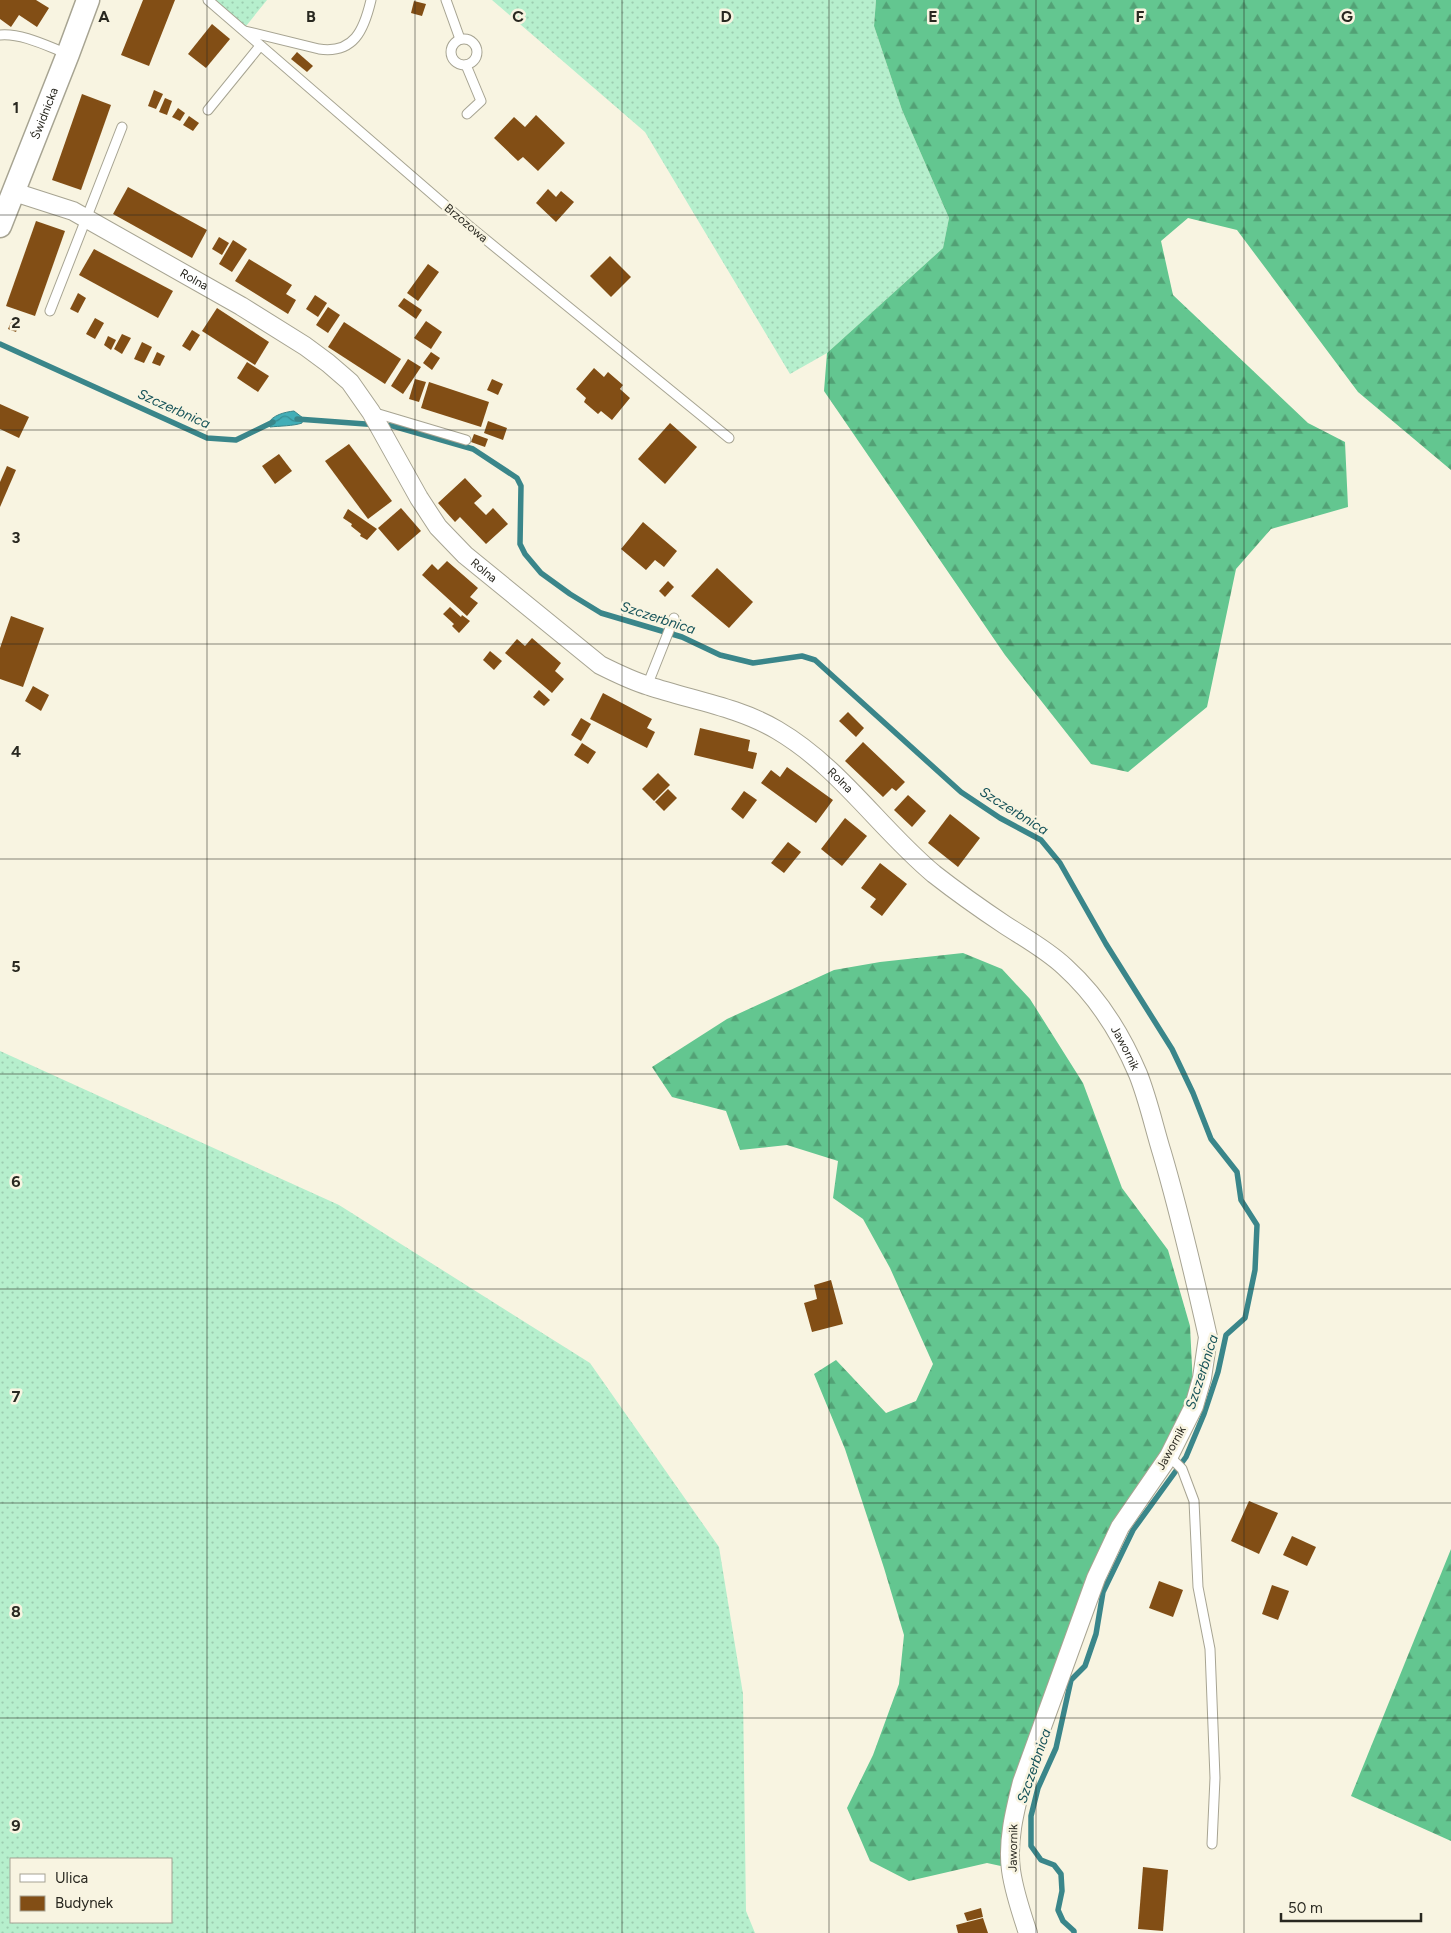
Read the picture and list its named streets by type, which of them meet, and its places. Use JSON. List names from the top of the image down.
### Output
{
  "streets": {
    "street": ["Świdnicka", "Rolna", "Jawornik"],
    "lane": ["Brzozowa"]
  },
  "crossings": [
    ["Świdnicka", "Rolna"],
    ["Rolna", "Jawornik"]
  ],
  "water": ["Szczerbnica"],
  "legend": ["Ulica", "Budynek"],
  "scale_bar": "50 m",
  "grid": {
    "columns": [
      "A",
      "B",
      "C",
      "D",
      "E",
      "F",
      "G"
    ],
    "rows": [
      "1",
      "2",
      "3",
      "4",
      "5",
      "6",
      "7",
      "8",
      "9"
    ]
  }
}
